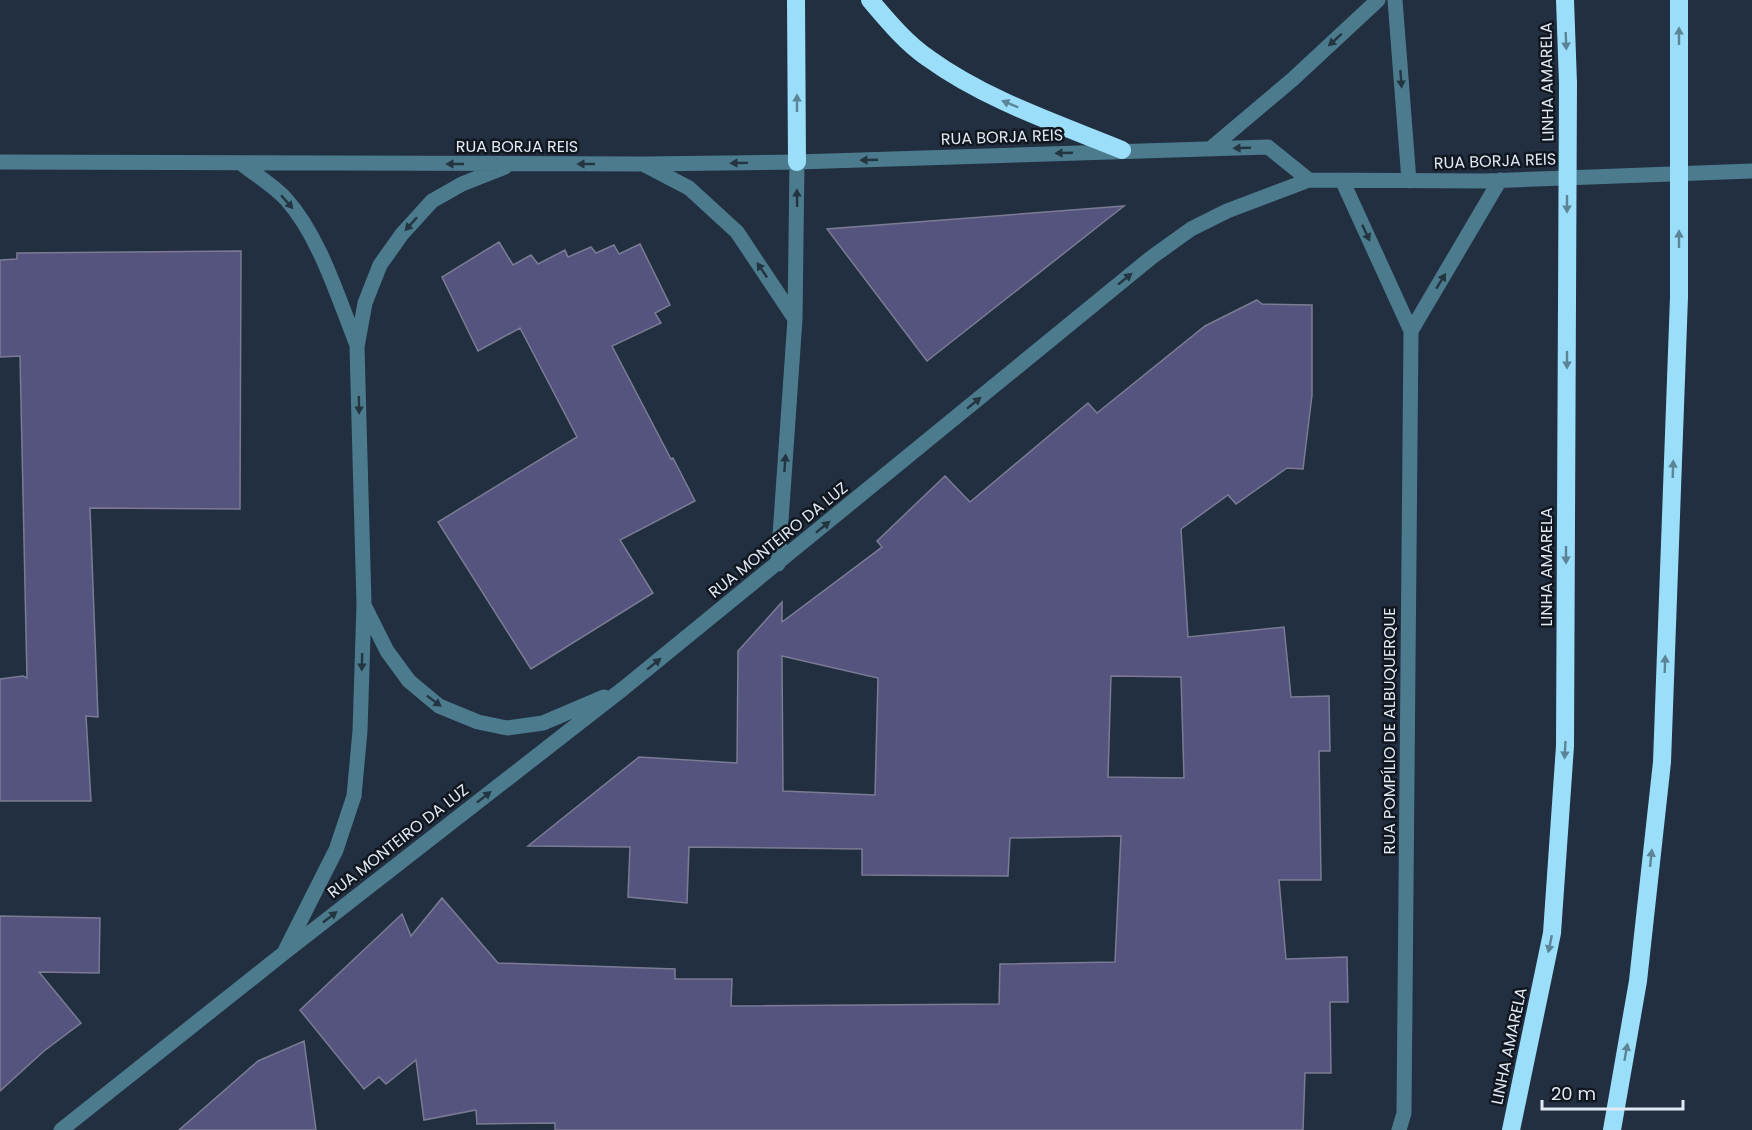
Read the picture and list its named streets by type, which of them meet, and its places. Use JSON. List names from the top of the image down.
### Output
{
  "streets": {
    "highway": ["LINHA AMARELA"],
    "street": ["RUA BORJA REIS", "RUA MONTEIRO DA LUZ", "RUA POMPÍLIO DE ALBUQUERQUE"]
  },
  "crossings": [
    ["RUA BORJA REIS", "RUA MONTEIRO DA LUZ"],
    ["RUA BORJA REIS", "RUA POMPÍLIO DE ALBUQUERQUE"]
  ],
  "one_way": ["RUA BORJA REIS"],
  "scale_bar": "20 m"
}
